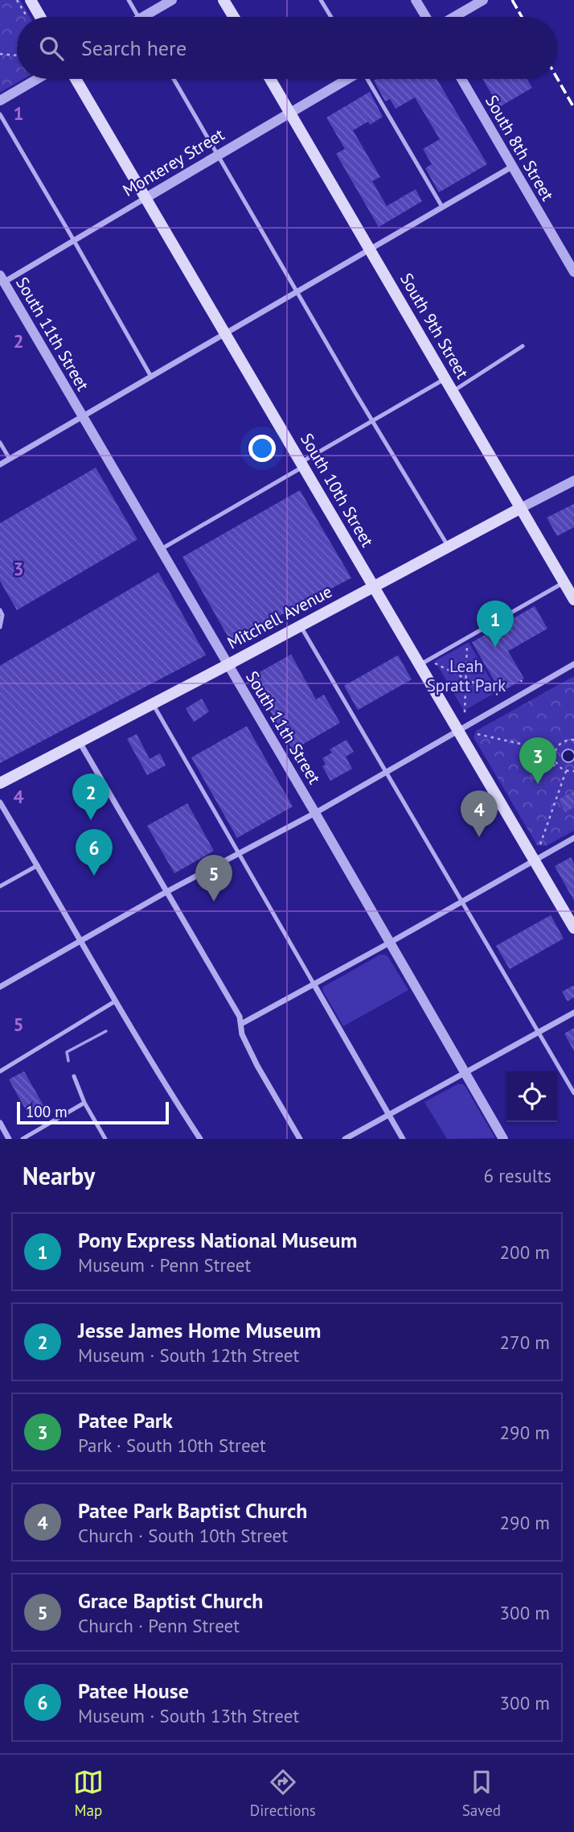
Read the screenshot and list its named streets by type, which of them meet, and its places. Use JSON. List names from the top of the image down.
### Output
{
  "streets": {
    "main road": ["South 9th Street", "South 10th Street", "Mitchell Avenue"],
    "street": ["South 8th Street", "Monterey Street", "South 11th Street"]
  },
  "crossings": [
    ["Monterey Street", "South 9th Street"],
    ["Monterey Street", "South 11th Street"],
    ["Monterey Street", "South 10th Street"],
    ["South 9th Street", "Mitchell Avenue"],
    ["South 11th Street", "Mitchell Avenue"],
    ["South 10th Street", "Mitchell Avenue"]
  ],
  "parks": ["Leah Spratt Park"],
  "scale_bar": "100 m",
  "page": {
    "search": "Search here",
    "pins": [
      "1",
      "3",
      "2",
      "4",
      "6",
      "5"
    ],
    "scale": "100 m",
    "heading": ["Nearby", "6 results"],
    "list": [
      {
        "mark": "1",
        "name": "Pony Express National Museum",
        "note": "Museum · Penn Street",
        "value": "200 m"
      },
      {
        "mark": "2",
        "name": "Jesse James Home Museum",
        "note": "Museum · South 12th Street",
        "value": "270 m"
      },
      {
        "mark": "3",
        "name": "Patee Park",
        "note": "Park · South 10th Street",
        "value": "290 m"
      },
      {
        "mark": "4",
        "name": "Patee Park Baptist Church",
        "note": "Church · South 10th Street",
        "value": "290 m"
      },
      {
        "mark": "5",
        "name": "Grace Baptist Church",
        "note": "Church · Penn Street",
        "value": "300 m"
      },
      {
        "mark": "6",
        "name": "Patee House",
        "note": "Museum · South 13th Street",
        "value": "300 m"
      }
    ],
    "nav": ["Map", "Directions", "Saved"]
  },
  "grid": {
    "rows": [
      "1",
      "2",
      "3",
      "4",
      "5"
    ]
  }
}
